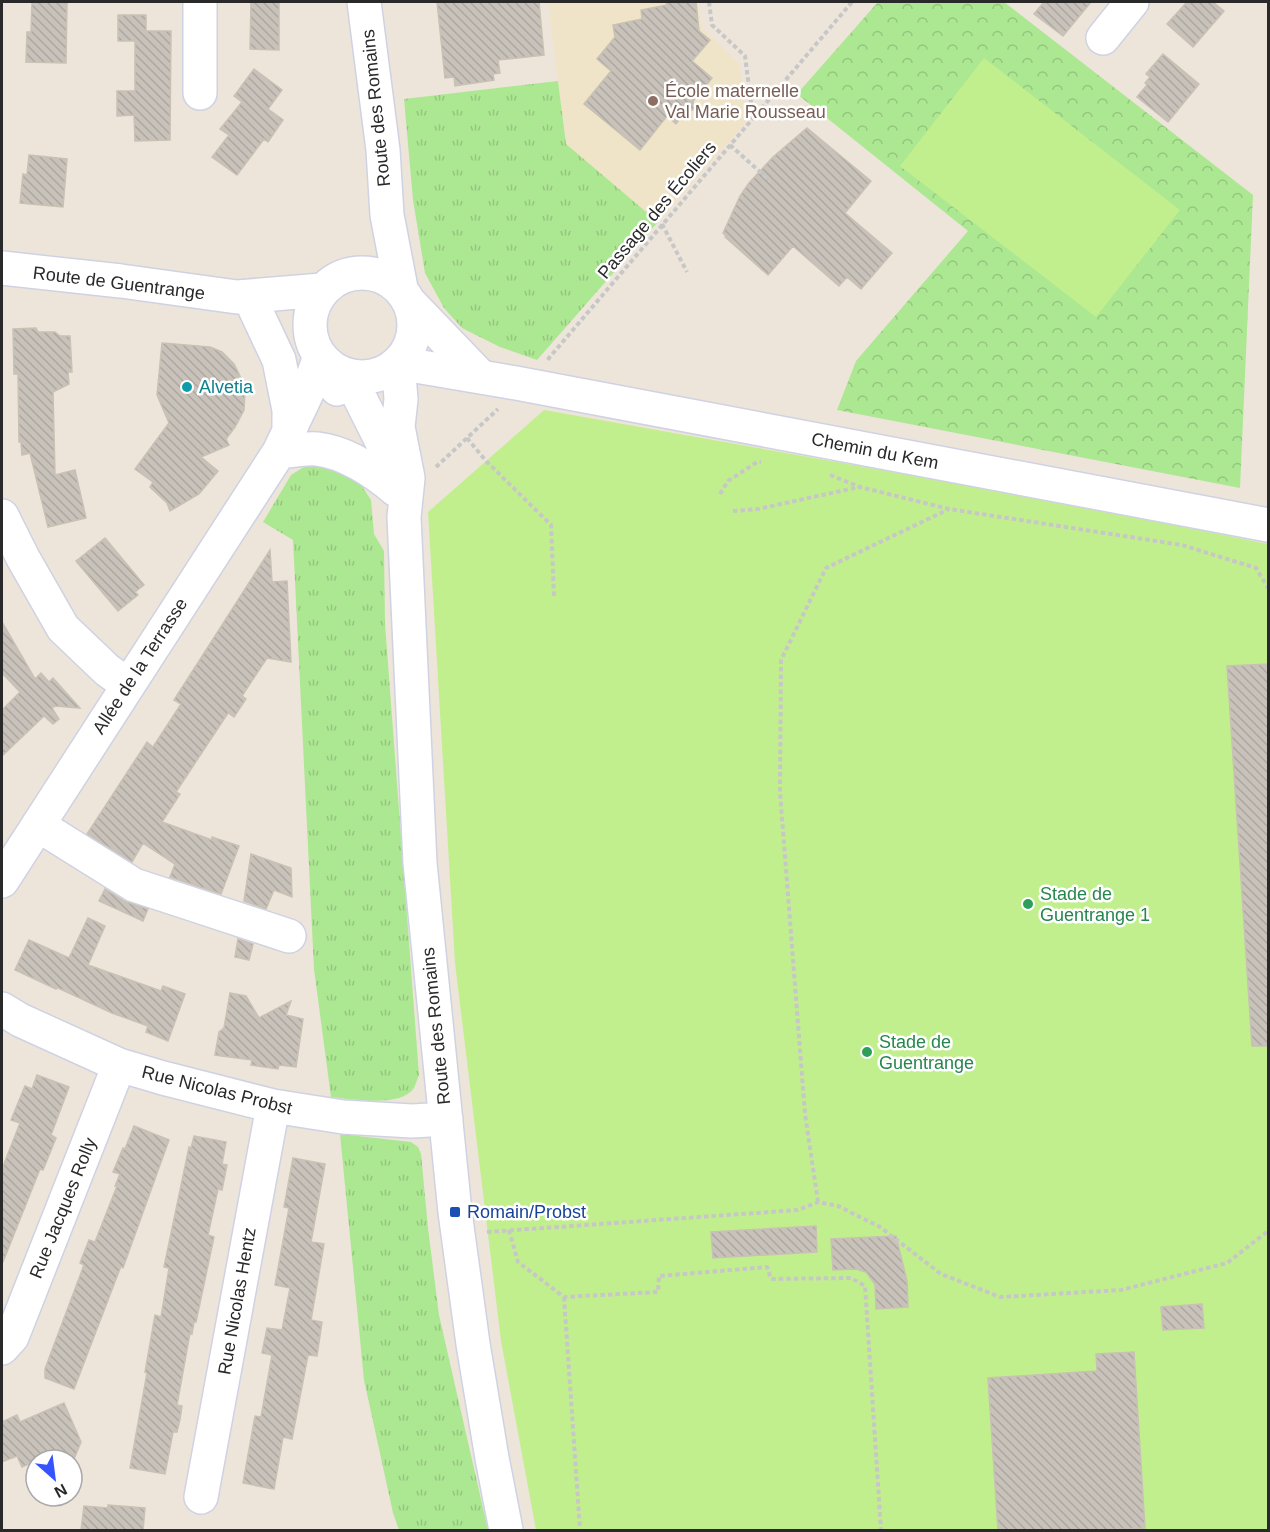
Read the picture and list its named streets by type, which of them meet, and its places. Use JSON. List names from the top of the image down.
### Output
{
  "streets": {
    "street": [
      "Route des Romains",
      "Route de Guentrange",
      "Chemin du Kem",
      "Allée de la Terrasse",
      "Rue Nicolas Probst",
      "Rue Jacques Rolly",
      "Rue Nicolas Hentz"
    ],
    "path": ["Passage des Écoliers"]
  },
  "crossings": [
    ["Route des Romains", "Route de Guentrange"],
    ["Route des Romains", "Chemin du Kem"],
    ["Route des Romains", "Allée de la Terrasse"],
    ["Route des Romains", "Rue Nicolas Probst"],
    ["Passage des Écoliers", "Chemin du Kem"],
    ["Route de Guentrange", "Chemin du Kem"],
    ["Route de Guentrange", "Allée de la Terrasse"],
    ["Chemin du Kem", "Allée de la Terrasse"],
    ["Rue Nicolas Probst", "Rue Jacques Rolly"],
    ["Rue Nicolas Probst", "Rue Nicolas Hentz"]
  ],
  "places": {
    "other": [
      "École maternelle Val Marie Rousseau",
      "Alvetia",
      "Stade de Guentrange 1",
      "Stade de Guentrange"
    ],
    "transit": ["Romain/Probst"]
  },
  "north": "bottom right"
}
